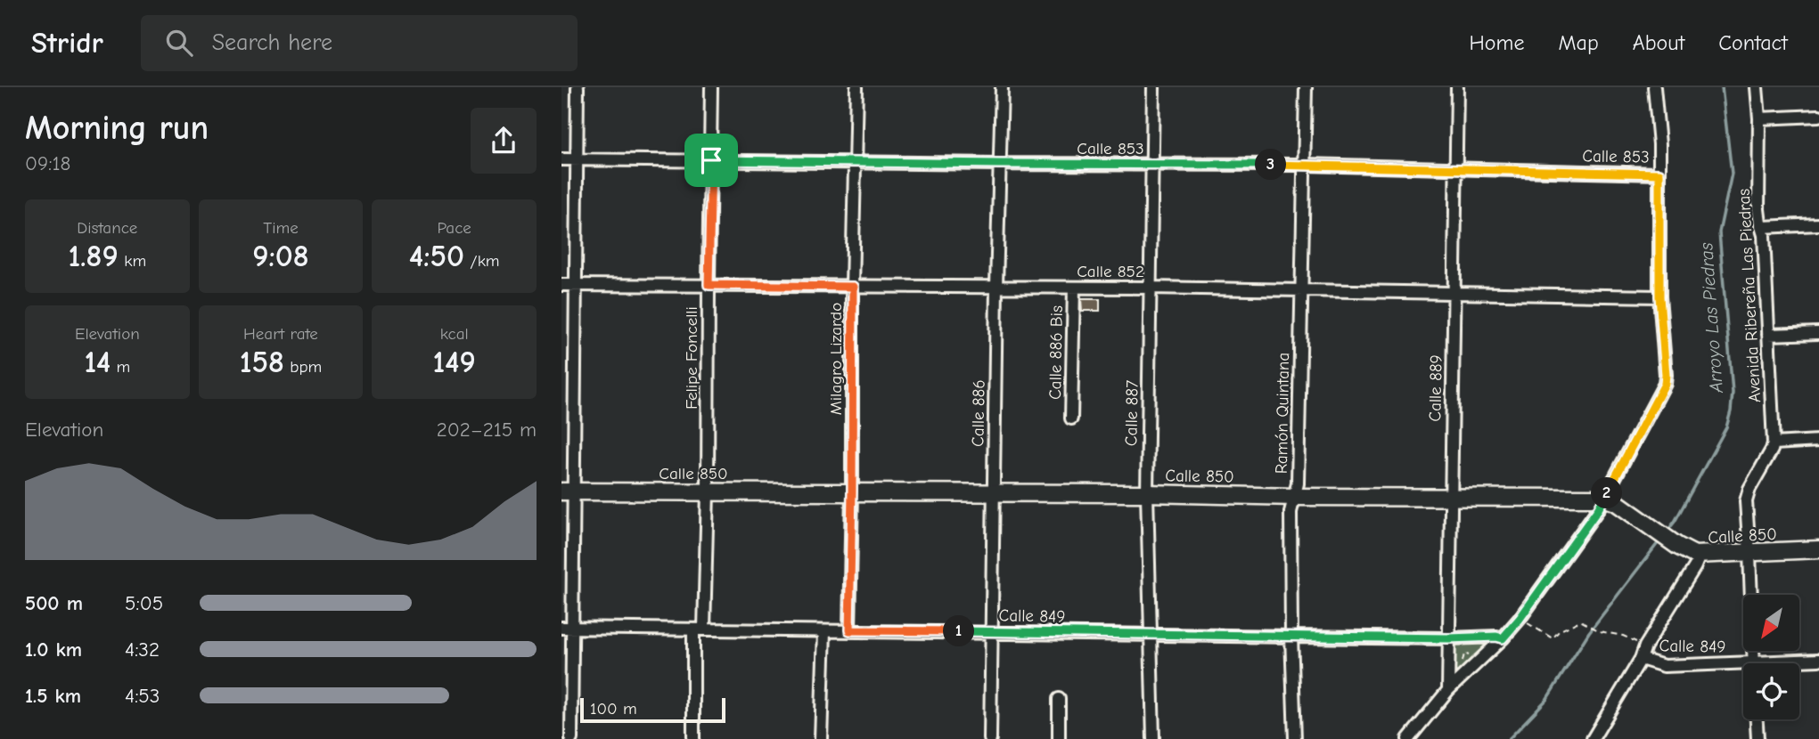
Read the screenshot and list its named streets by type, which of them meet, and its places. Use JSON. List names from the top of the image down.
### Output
{
  "streets": {
    "main road": ["Calle 850"],
    "street": [
      "Calle 853",
      "Calle 852",
      "Avenida Ribereña Las Piedras",
      "Calle 886 Bis",
      "Felipe Foncelli",
      "Milagro Lizardo",
      "Calle 889",
      "Calle 886",
      "Calle 887",
      "Ramón Quintana",
      "Calle 849"
    ]
  },
  "crossings": [
    ["Calle 853", "Felipe Foncelli"],
    ["Calle 853", "Milagro Lizardo"],
    ["Calle 853", "Calle 889"],
    ["Calle 853", "Calle 886"],
    ["Calle 853", "Calle 887"],
    ["Calle 853", "Ramón Quintana"],
    ["Calle 852", "Calle 886 Bis"],
    ["Calle 852", "Felipe Foncelli"],
    ["Calle 852", "Milagro Lizardo"],
    ["Calle 852", "Calle 889"],
    ["Calle 852", "Calle 886"],
    ["Calle 852", "Calle 887"],
    ["Calle 852", "Ramón Quintana"],
    ["Avenida Ribereña Las Piedras", "Calle 850"],
    ["Felipe Foncelli", "Calle 850"],
    ["Felipe Foncelli", "Calle 849"],
    ["Milagro Lizardo", "Calle 850"],
    ["Milagro Lizardo", "Calle 849"],
    ["Calle 889", "Calle 850"],
    ["Calle 889", "Calle 849"],
    ["Calle 886", "Calle 850"],
    ["Calle 886", "Calle 849"],
    ["Calle 887", "Calle 850"],
    ["Calle 887", "Calle 849"],
    ["Ramón Quintana", "Calle 850"],
    ["Ramón Quintana", "Calle 849"]
  ],
  "water": ["Arroyo Las Piedras"],
  "scale_bar": "100 m",
  "north": "bottom left",
  "page": {
    "header": "Stridr",
    "search": "Search here",
    "nav": [
      "Home",
      "Map",
      "About",
      "Contact"
    ],
    "heading": ["Morning run", "09:18"],
    "pins": ["3", "2", "1"],
    "stats": [
      ["Distance", "1.89 km"],
      ["Time", "9:08"],
      ["Pace", "4:50 /km"],
      ["Elevation", "14 m"],
      ["Heart rate", "158 bpm"],
      ["kcal", "149"]
    ],
    "chart": ["Elevation", "202–215 m"],
    "list": [
      {
        "name": "500 m",
        "note": "5:05"
      },
      {
        "name": "1.0 km",
        "note": "4:32"
      },
      {
        "name": "1.5 km",
        "note": "4:53"
      }
    ],
    "scale": "100 m"
  }
}
